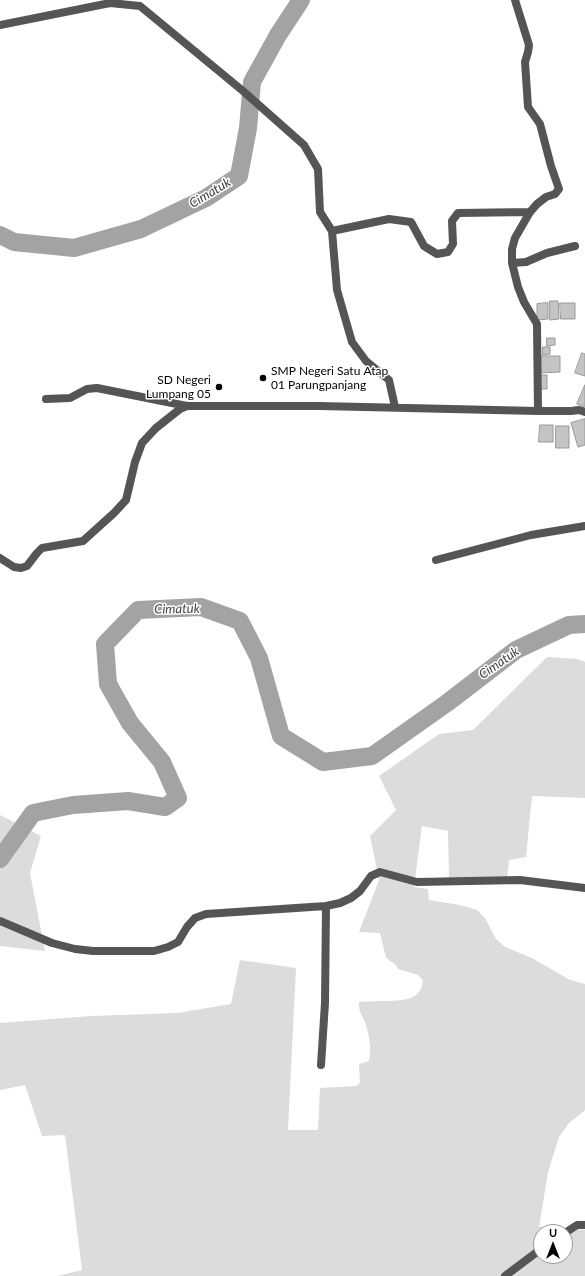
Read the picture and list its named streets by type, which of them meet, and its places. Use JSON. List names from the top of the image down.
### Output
{
  "water": ["Cimatuk"],
  "places": ["SMP Negeri Satu Atap 01 Parungpanjang", "SD Negeri Lumpang 05"],
  "north": "top"
}
